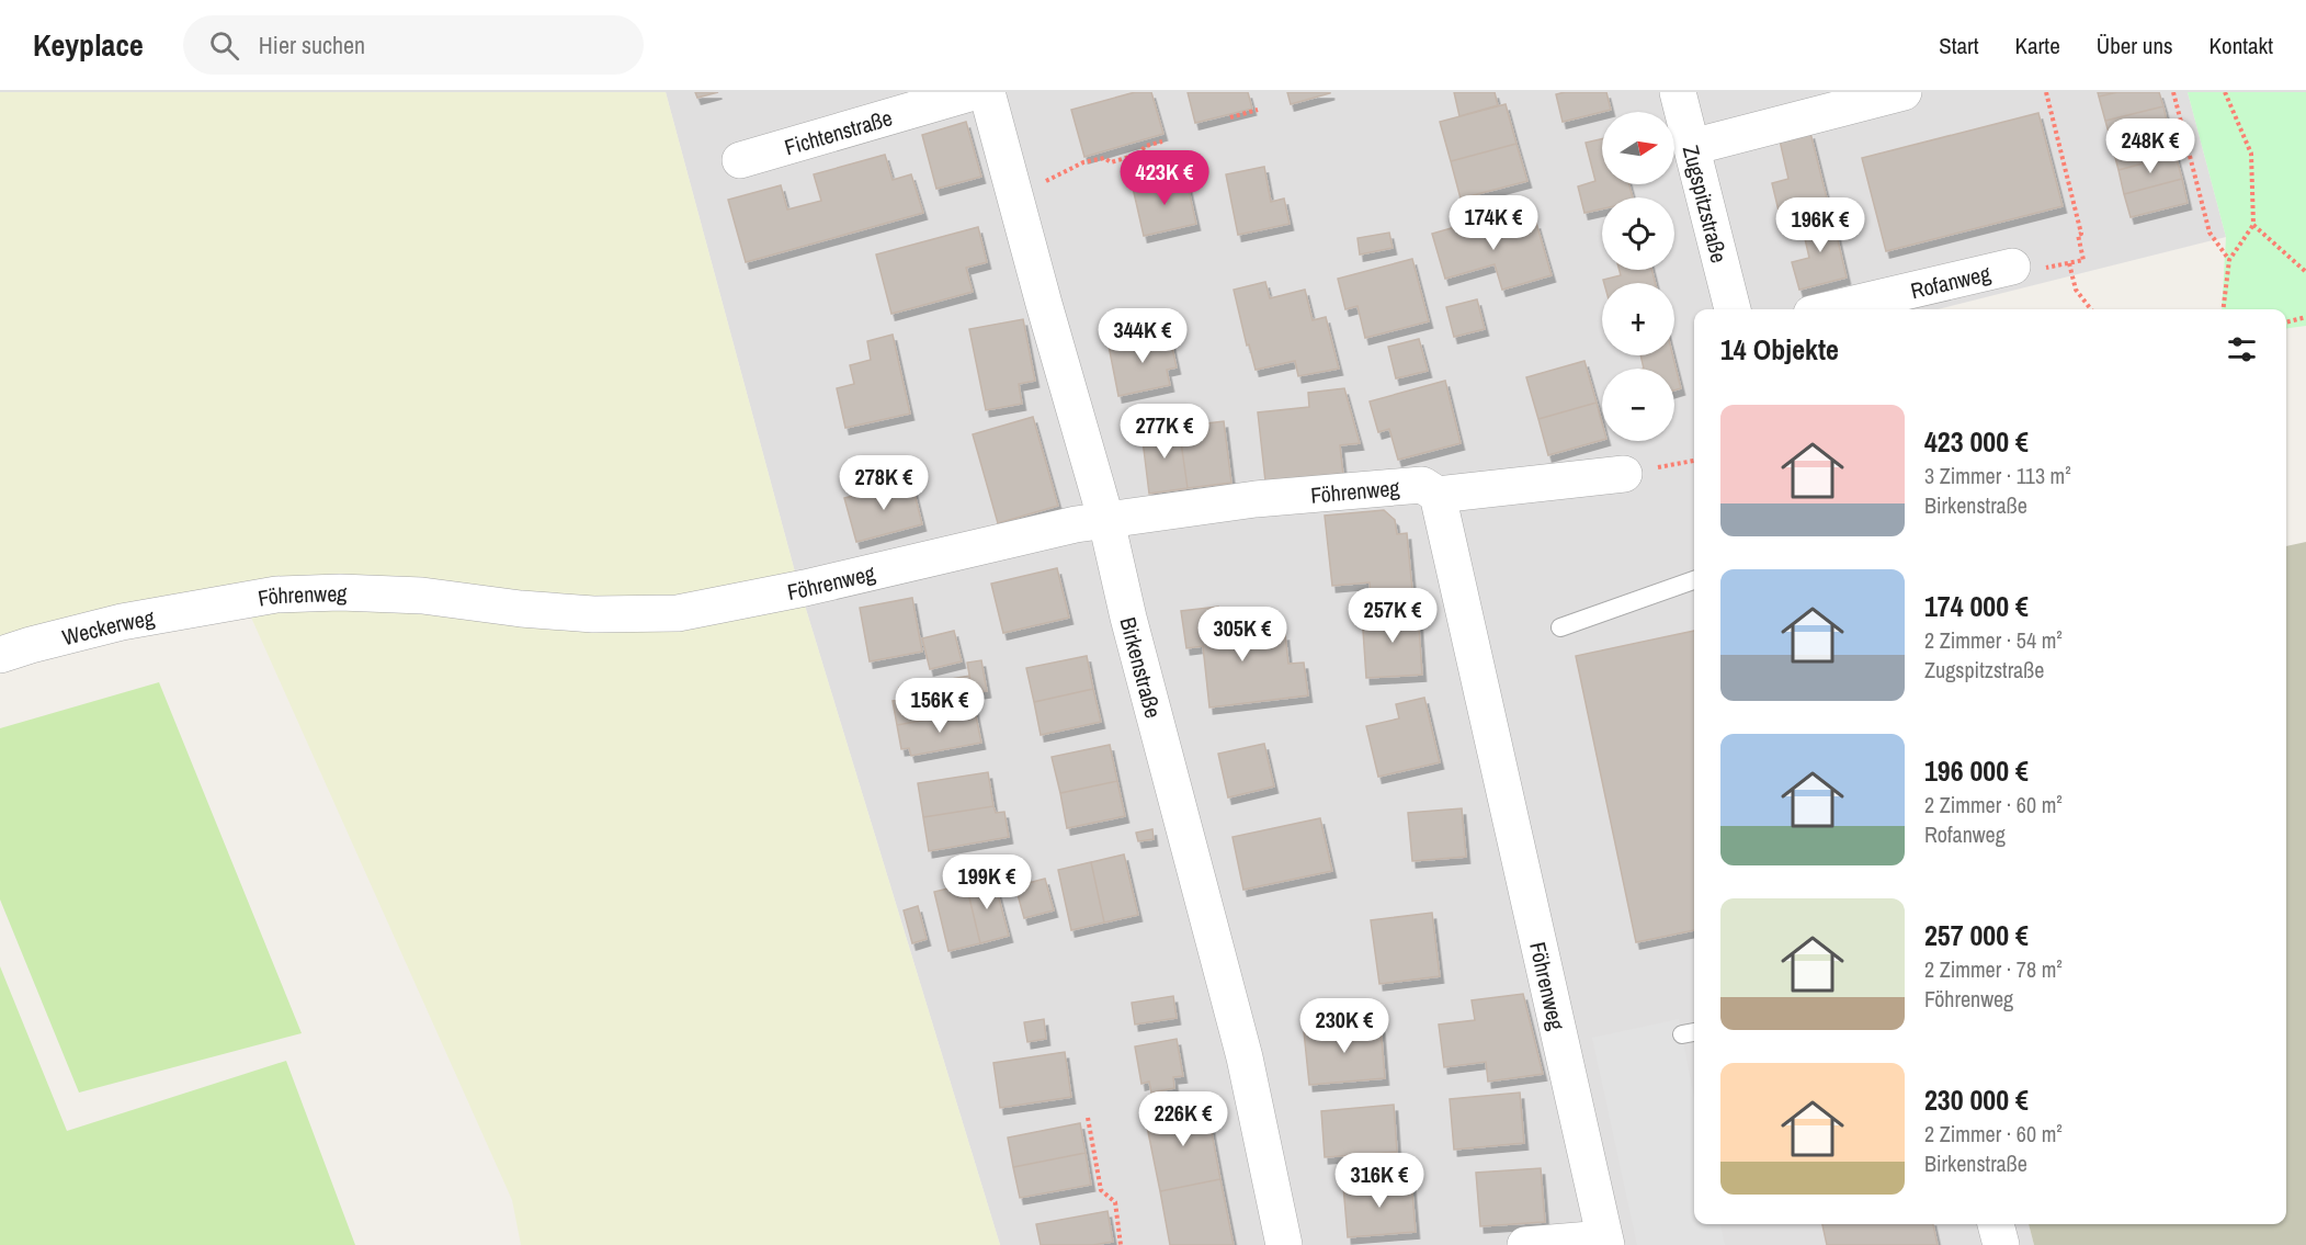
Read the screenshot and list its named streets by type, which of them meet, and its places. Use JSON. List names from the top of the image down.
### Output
{
  "streets": {
    "street": [
      "Fichtenstraße",
      "Zugspitzstraße",
      "Rofanweg",
      "Föhrenweg",
      "Weckerweg",
      "Birkenstraße"
    ]
  },
  "crossings": [
    ["Föhrenweg", "Weckerweg"],
    ["Föhrenweg", "Birkenstraße"]
  ],
  "north": "right",
  "page": {
    "header": "Keyplace",
    "search": "Hier suchen",
    "nav": [
      "Start",
      "Karte",
      "Über uns",
      "Kontakt"
    ],
    "map_buttons": ["+", "−"],
    "price": [
      "248K €",
      "423K €",
      "174K €",
      "196K €",
      "344K €",
      "277K €",
      "278K €",
      "257K €",
      "305K €",
      "156K €",
      "199K €",
      "230K €",
      "226K €",
      "316K €"
    ],
    "heading": "14 Objekte",
    "list": [
      {
        "name": "423 000 €",
        "note": "3 Zimmer · 113 m² · Birkenstraße"
      },
      {
        "name": "174 000 €",
        "note": "2 Zimmer · 54 m² · Zugspitzstraße"
      },
      {
        "name": "196 000 €",
        "note": "2 Zimmer · 60 m² · Rofanweg"
      },
      {
        "name": "257 000 €",
        "note": "2 Zimmer · 78 m² · Föhrenweg"
      },
      {
        "name": "230 000 €",
        "note": "2 Zimmer · 60 m² · Birkenstraße"
      }
    ]
  }
}
